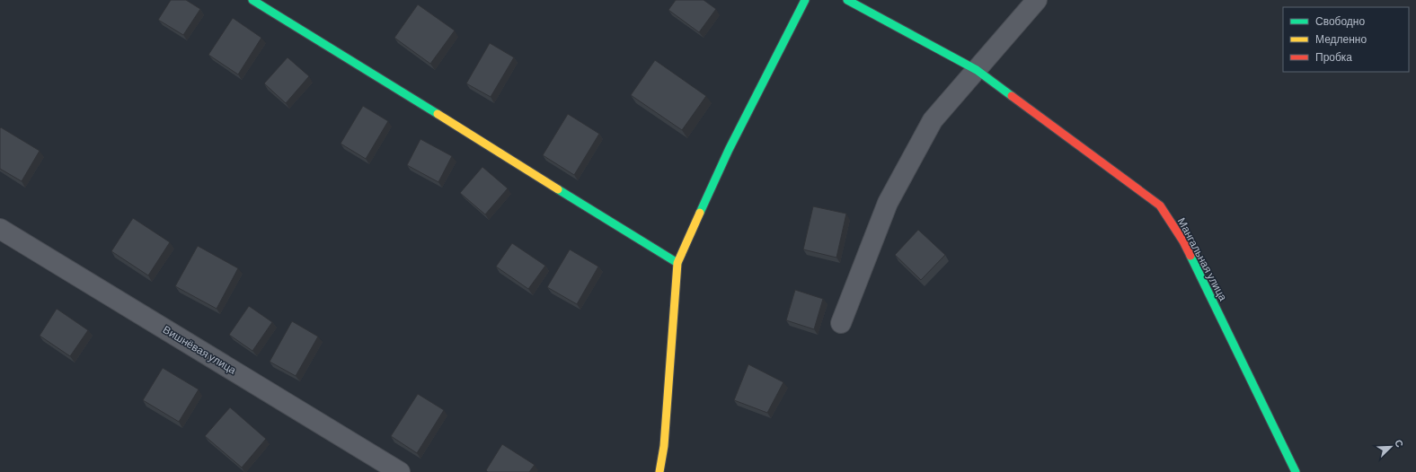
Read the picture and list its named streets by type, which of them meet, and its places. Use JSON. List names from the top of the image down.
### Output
{
  "streets": {
    "street": ["Мангальная улица", "Вишнёвая улица"]
  },
  "legend": ["Свободно", "Медленно", "Пробка"],
  "north": "top right"
}
